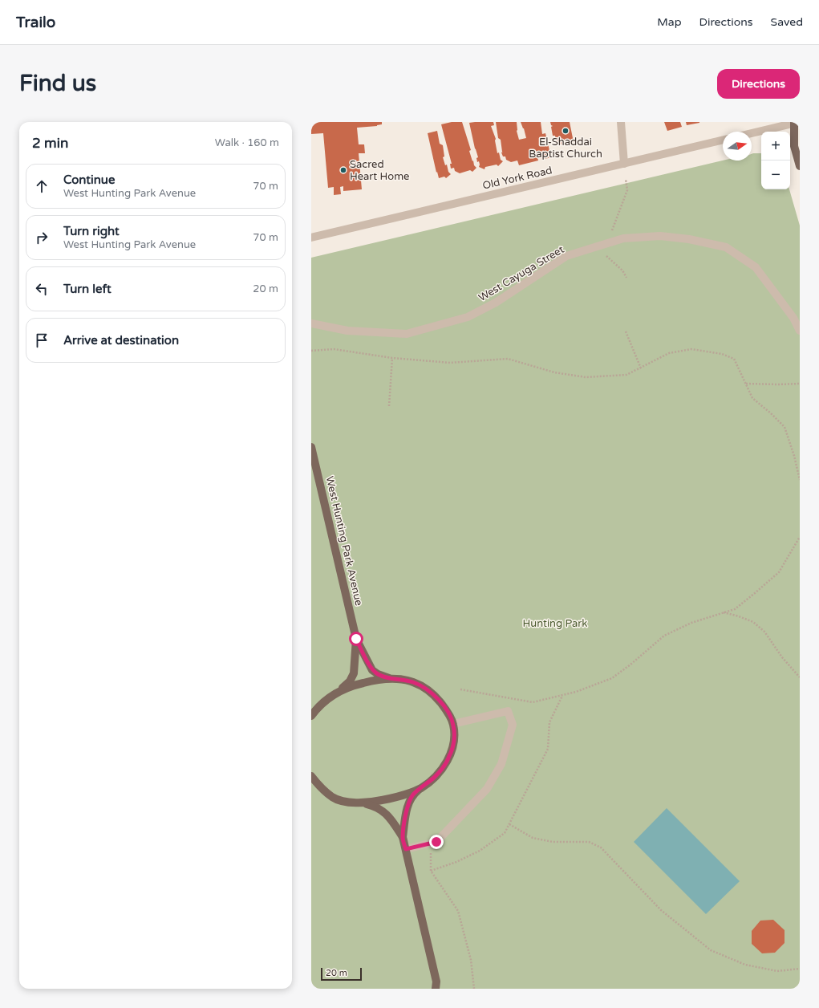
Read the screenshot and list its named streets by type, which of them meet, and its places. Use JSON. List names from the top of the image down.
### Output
{
  "streets": {
    "main road": ["West Hunting Park Avenue"],
    "street": ["Old York Road", "West Cayuga Street"]
  },
  "parks": ["Hunting Park"],
  "places": ["El-Shaddai Baptist Church", "Sacred Heart Home"],
  "scale_bar": "20 m",
  "north": "right",
  "page": {
    "header": "Trailo",
    "nav": ["Map", "Directions", "Saved"],
    "buttons": "Directions",
    "title": "Find us",
    "heading": ["2 min", "Walk · 160 m"],
    "map_buttons": ["+", "−"],
    "list": [
      ["Continue", "West Hunting Park Avenue", "70 m"],
      ["Turn right", "West Hunting Park Avenue", "70 m"],
      ["Turn left", "20 m"],
      "Arrive at destination"
    ],
    "scale": "20 m"
  }
}
